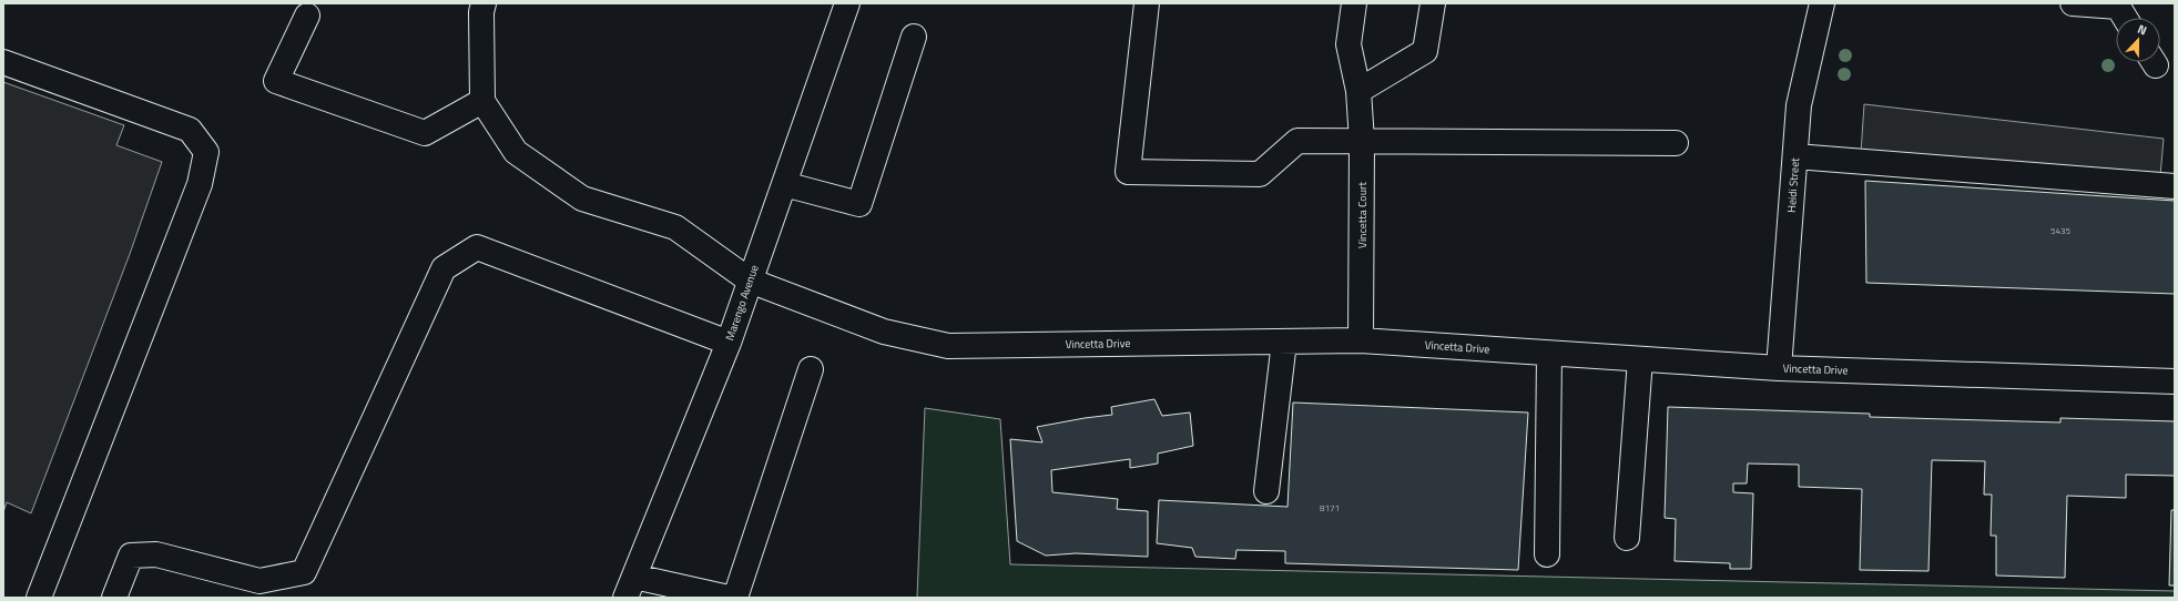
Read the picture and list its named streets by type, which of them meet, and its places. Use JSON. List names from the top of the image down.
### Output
{
  "streets": {
    "street": [
      "Heidi Street",
      "Vincetta Court",
      "Marengo Avenue",
      "Vincetta Drive"
    ]
  },
  "crossings": [
    ["Heidi Street", "Vincetta Drive"],
    ["Vincetta Court", "Vincetta Drive"],
    ["Marengo Avenue", "Vincetta Drive"]
  ],
  "house_numbers": ["5435", "8171"],
  "north": "top"
}
